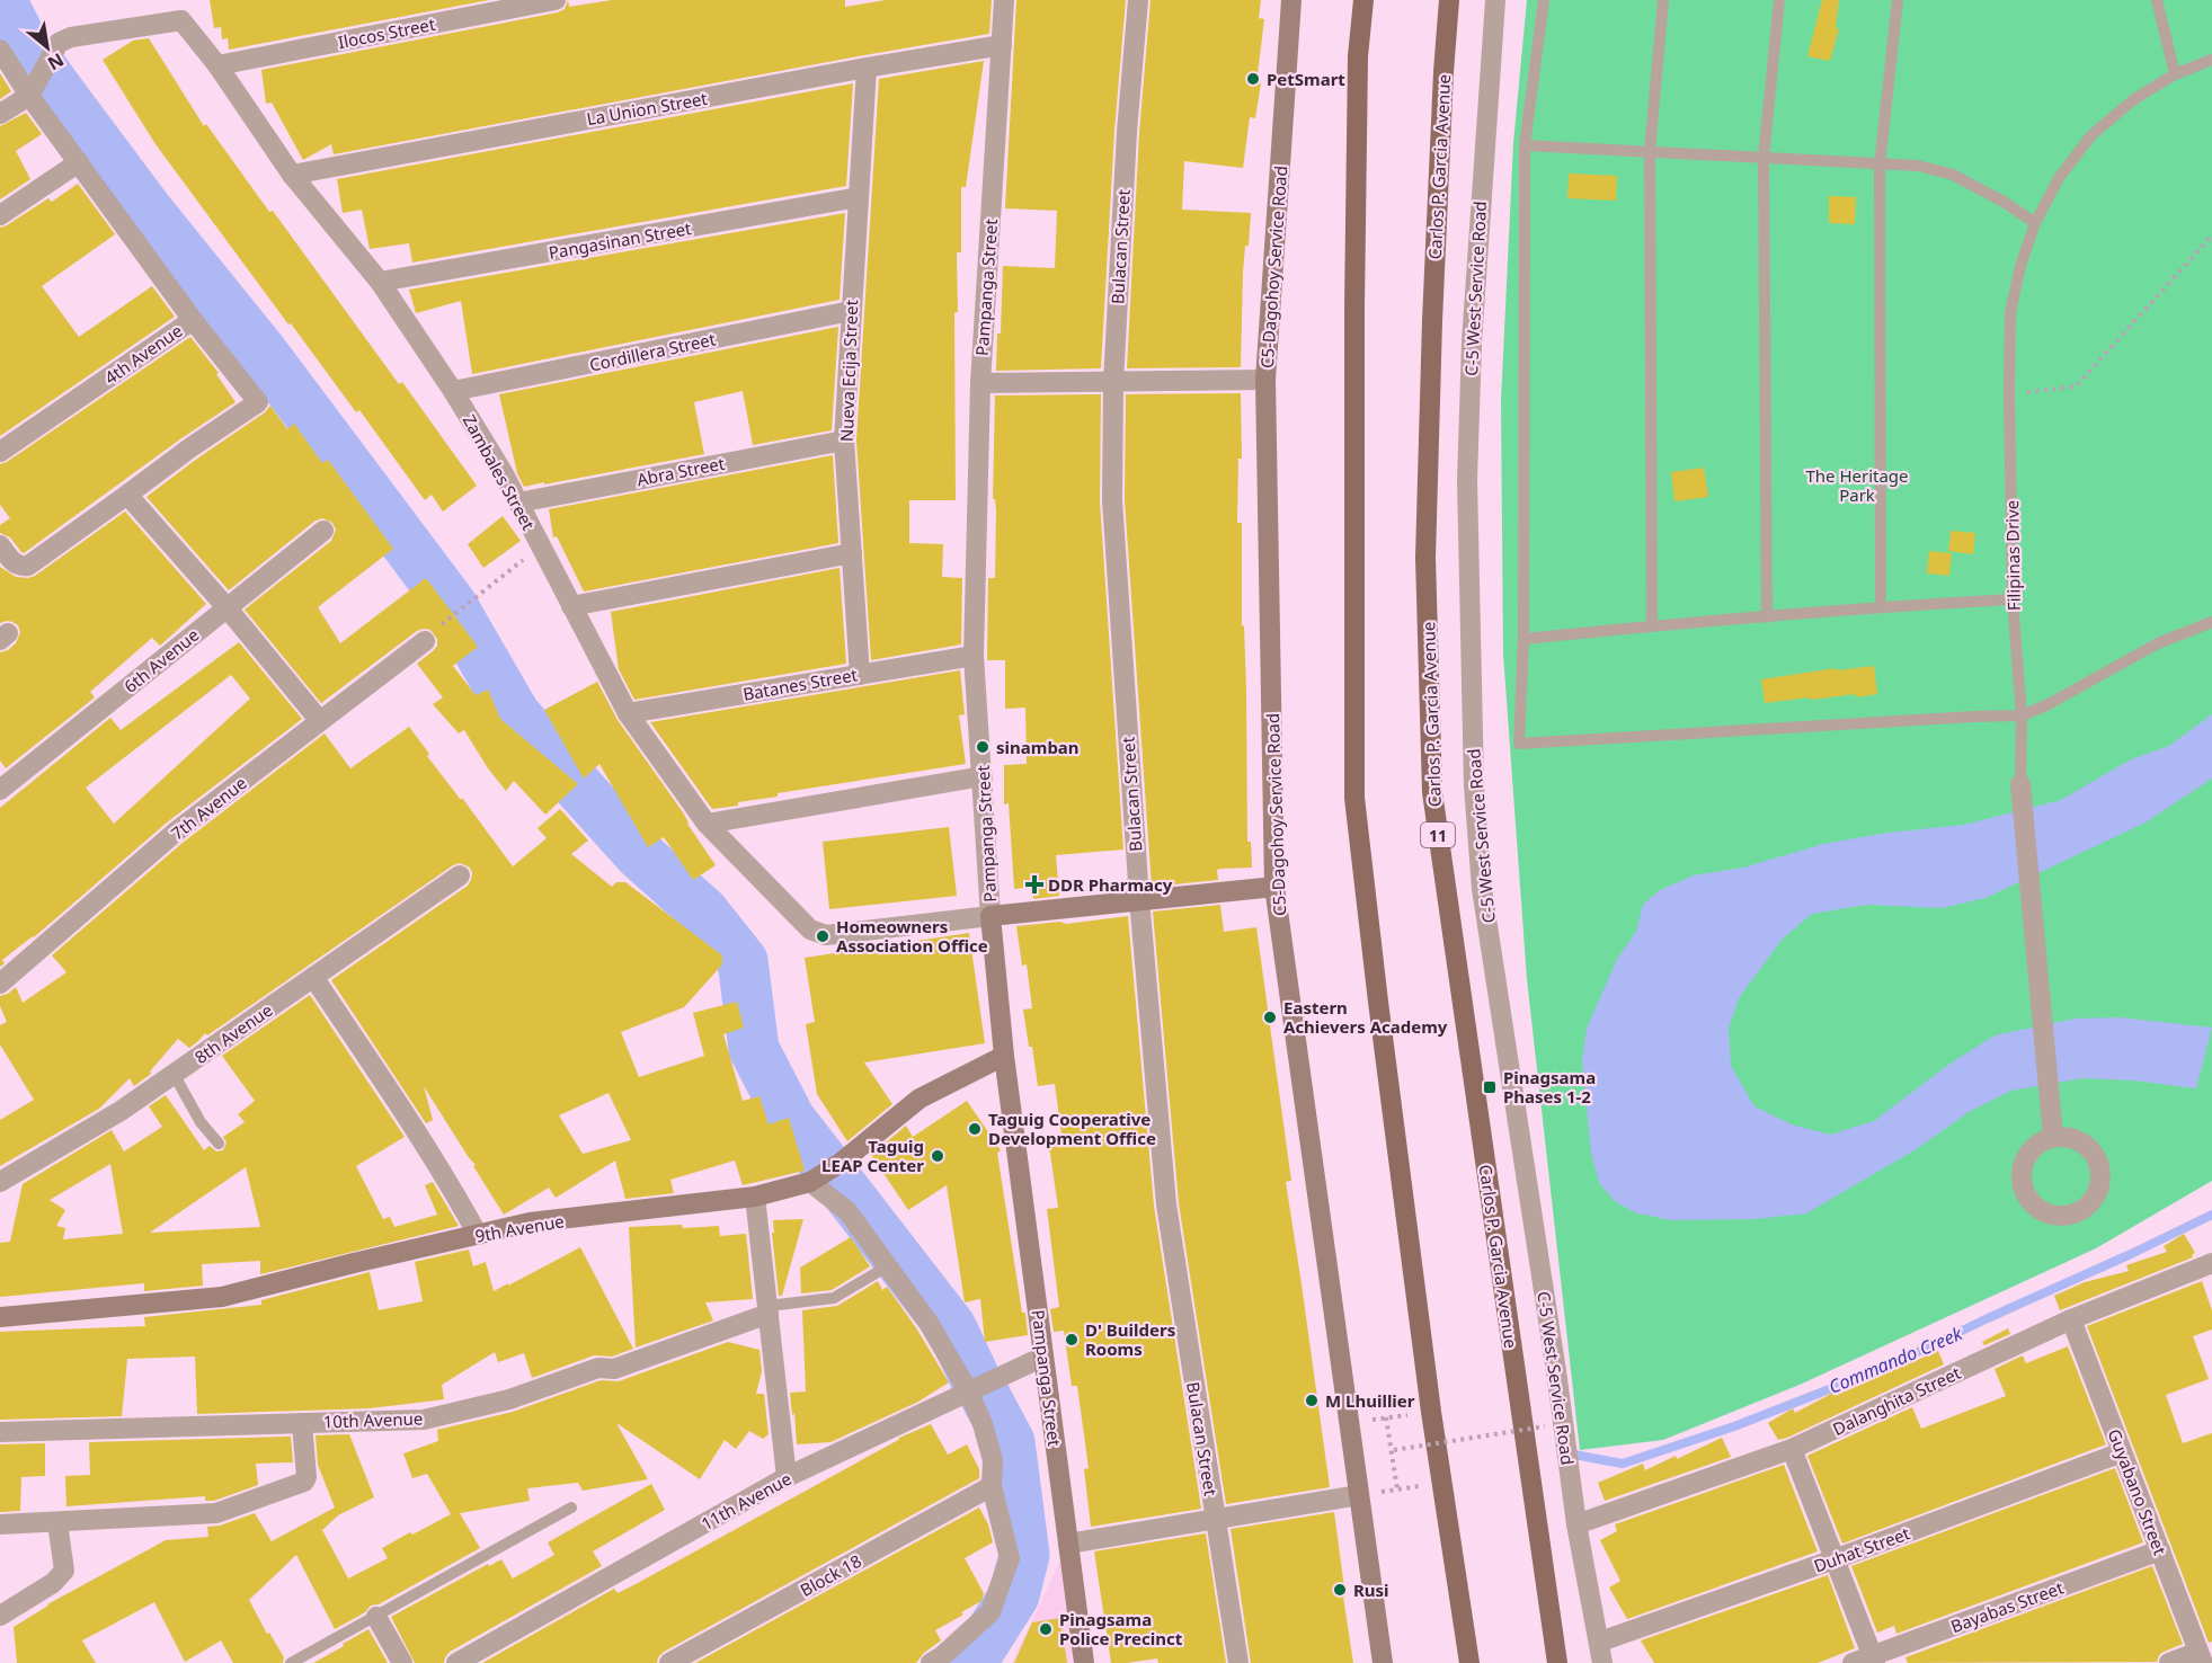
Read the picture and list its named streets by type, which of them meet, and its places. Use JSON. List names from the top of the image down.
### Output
{
  "streets": {
    "main road": ["Carlos P. Garcia Avenue", "11"],
    "street": [
      "Ilocos Street",
      "La Union Street",
      "Pangasinan Street",
      "Bulacan Street",
      "C5-Dagohoy Service Road",
      "Pampanga Street",
      "C-5 West Service Road",
      "Cordillera Street",
      "4th Avenue",
      "Nueva Ecija Street",
      "Abra Street",
      "Zambales Street",
      "Filipinas Drive",
      "6th Avenue",
      "Batanes Street",
      "7th Avenue",
      "8th Avenue",
      "9th Avenue",
      "Dalanghita Street",
      "10th Avenue",
      "Guyabano Street",
      "11th Avenue",
      "Duhat Street",
      "Block 18",
      "Bayabas Street"
    ]
  },
  "crossings": [
    ["Ilocos Street", "Zambales Street"],
    ["La Union Street", "Pampanga Street"],
    ["La Union Street", "Nueva Ecija Street"],
    ["La Union Street", "Zambales Street"],
    ["Pangasinan Street", "Nueva Ecija Street"],
    ["Pangasinan Street", "Zambales Street"],
    ["Pampanga Street", "Zambales Street"],
    ["Pampanga Street", "Batanes Street"],
    ["Pampanga Street", "9th Avenue"],
    ["Pampanga Street", "11th Avenue"],
    ["C-5 West Service Road", "Dalanghita Street"],
    ["C-5 West Service Road", "Duhat Street"],
    ["Cordillera Street", "Nueva Ecija Street"],
    ["Cordillera Street", "Zambales Street"],
    ["4th Avenue", "Zambales Street"],
    ["Nueva Ecija Street", "Abra Street"],
    ["Nueva Ecija Street", "Batanes Street"],
    ["Abra Street", "Zambales Street"],
    ["Zambales Street", "Batanes Street"],
    ["Dalanghita Street", "Guyabano Street"],
    ["Guyabano Street", "Duhat Street"],
    ["Guyabano Street", "Bayabas Street"]
  ],
  "water": ["Commando Creek"],
  "parks": ["The Heritage Park"],
  "places": {
    "other": [
      "PetSmart",
      "sinamban",
      "Homeowners Association Office",
      "Eastern Achievers Academy",
      "Taguig Cooperative Development Office",
      "Taguig LEAP Center",
      "D' Builders Rooms",
      "M Lhuillier",
      "Rusi",
      "Pinagsama Police Precinct"
    ],
    "health": ["DDR Pharmacy"],
    "transit": ["Pinagsama Phases 1-2"]
  },
  "north": "bottom right"
}
